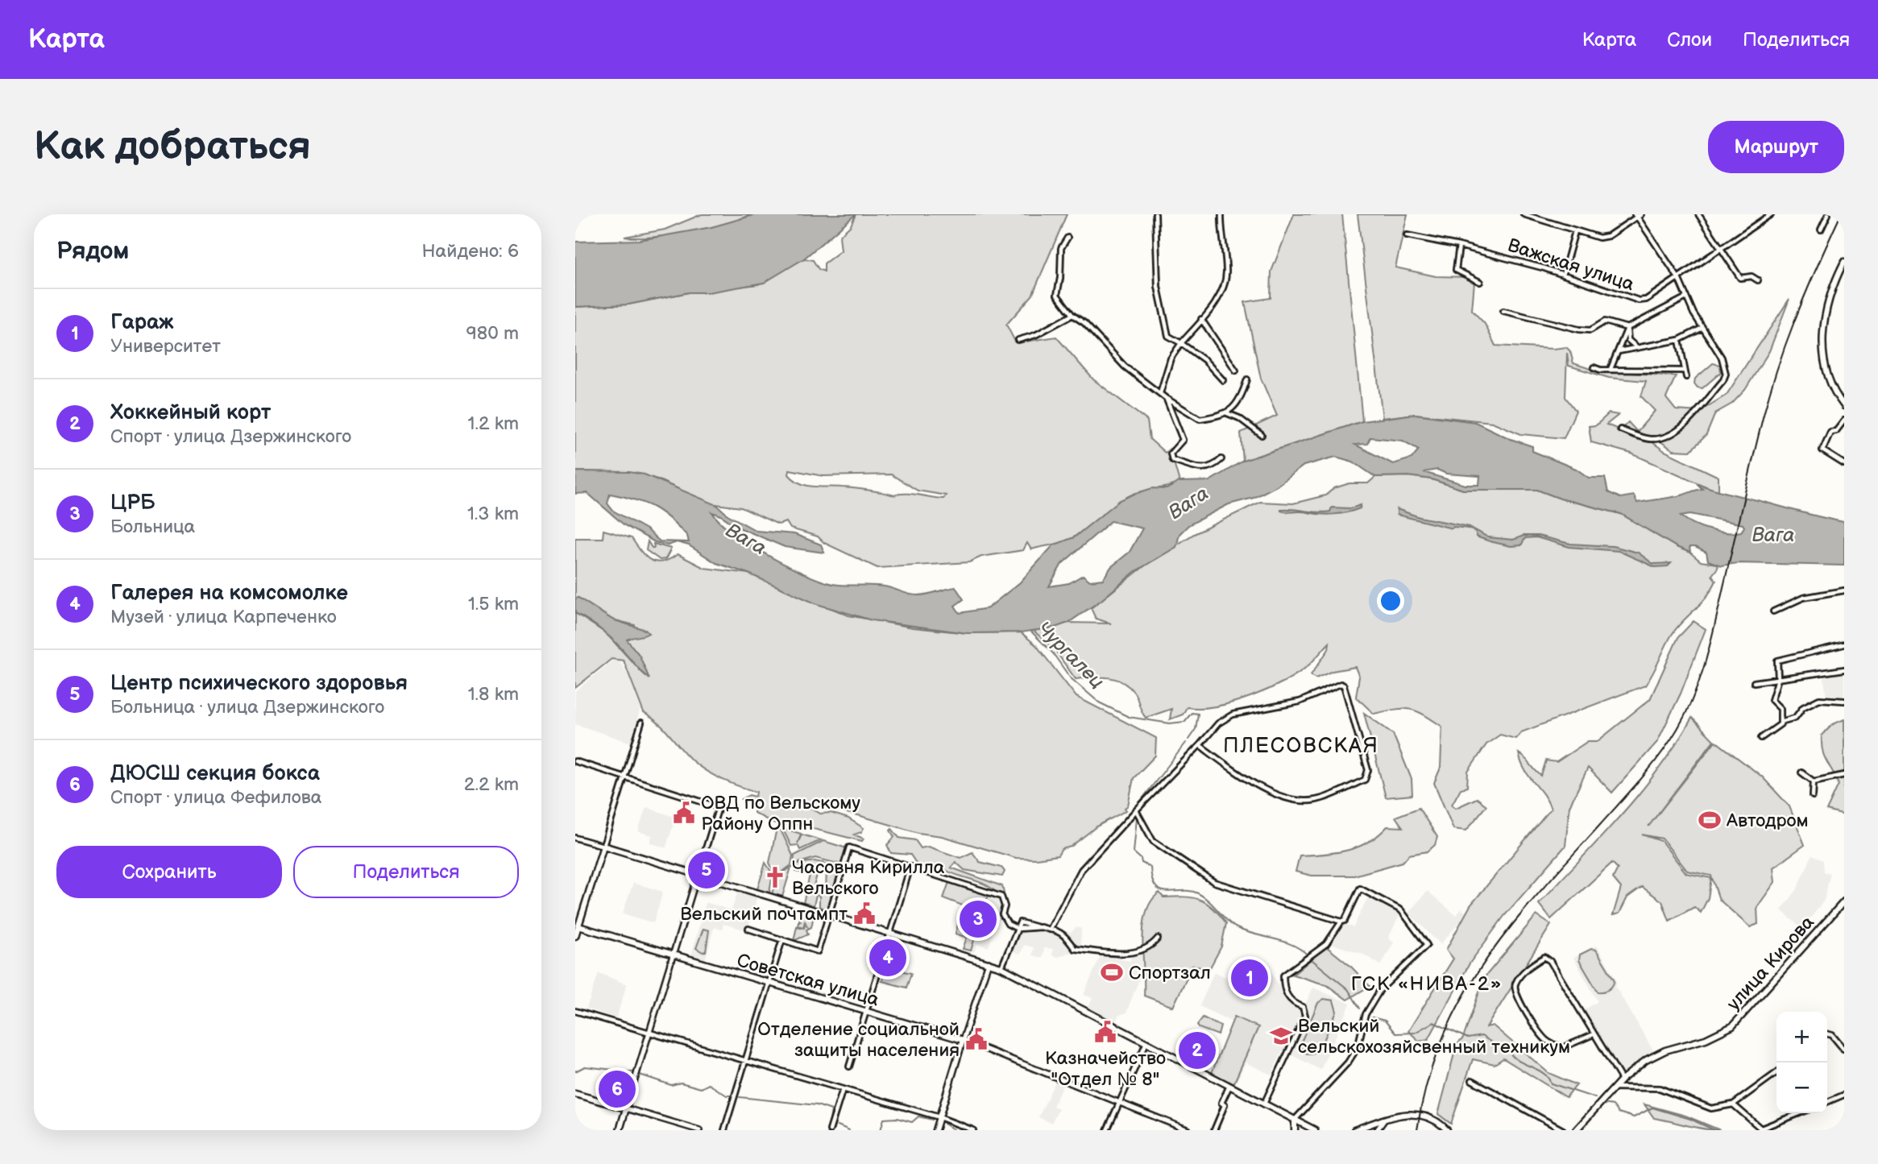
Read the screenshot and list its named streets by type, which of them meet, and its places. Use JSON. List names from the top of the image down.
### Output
{
  "streets": {
    "main road": ["улица Кирова", "Советская улица"],
    "street": ["Важская улица"]
  },
  "districts": ["ПЛЕСОВСКАЯ", "ГСК «НИВА-2»"],
  "water": ["Вага", "Чургалец"],
  "places": {
    "public building": [
      "ОВД по Вельскому Району Оппн",
      "Вельский почтампт",
      "Казначейство \"Отдел № 8\"",
      "Отделение социальной защиты населения"
    ],
    "sports": ["Автодром", "Спортзал"],
    "church": ["Часовня Кирилла Вельского"],
    "school or university": ["Вельский сельскохозяйсвенный техникум"]
  },
  "page": {
    "header": "Карта",
    "nav": ["Карта", "Слои", "Поделиться"],
    "buttons": [
      "Маршрут",
      ["Сохранить", "Поделиться"]
    ],
    "title": "Как добраться",
    "heading": ["Рядом", "Найдено: 6"],
    "list": [
      {
        "mark": "1",
        "name": "Гараж",
        "note": "Университет",
        "value": "980 m"
      },
      {
        "mark": "2",
        "name": "Хоккейный корт",
        "note": "Спорт · улица Дзержинского",
        "value": "1.2 km"
      },
      {
        "mark": "3",
        "name": "ЦРБ",
        "note": "Больница",
        "value": "1.3 km"
      },
      {
        "mark": "4",
        "name": "Галерея на комсомолке",
        "note": "Музей · улица Карпеченко",
        "value": "1.5 km"
      },
      {
        "mark": "5",
        "name": "Центр психического здоровья",
        "note": "Больница · улица Дзержинского",
        "value": "1.8 km"
      },
      {
        "mark": "6",
        "name": "ДЮСШ секция бокса",
        "note": "Спорт · улица Фефилова",
        "value": "2.2 km"
      }
    ],
    "pins": [
      "5",
      "3",
      "4",
      "1",
      "2",
      "6"
    ],
    "map_buttons": ["+", "−"]
  }
}
